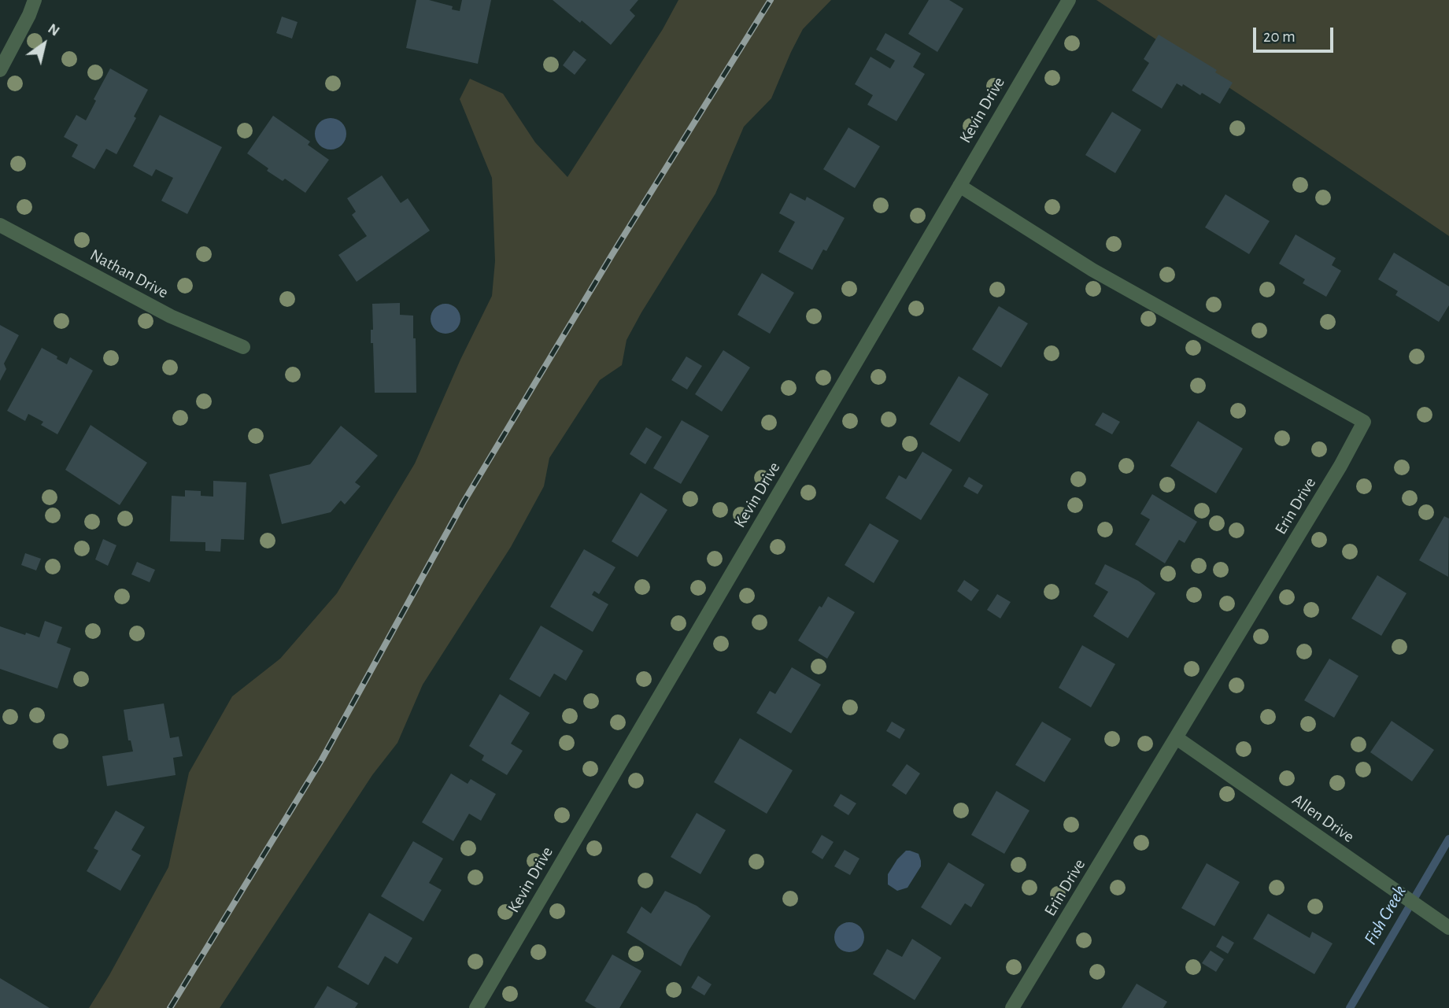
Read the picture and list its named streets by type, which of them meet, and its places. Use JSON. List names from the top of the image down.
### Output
{
  "streets": {
    "street": [
      "Kevin Drive",
      "Nathan Drive",
      "Erin Drive",
      "Allen Drive"
    ]
  },
  "crossings": [
    ["Kevin Drive", "Erin Drive"],
    ["Erin Drive", "Allen Drive"]
  ],
  "water": ["Fish Creek"],
  "scale_bar": "20 m",
  "north": "top right"
}
